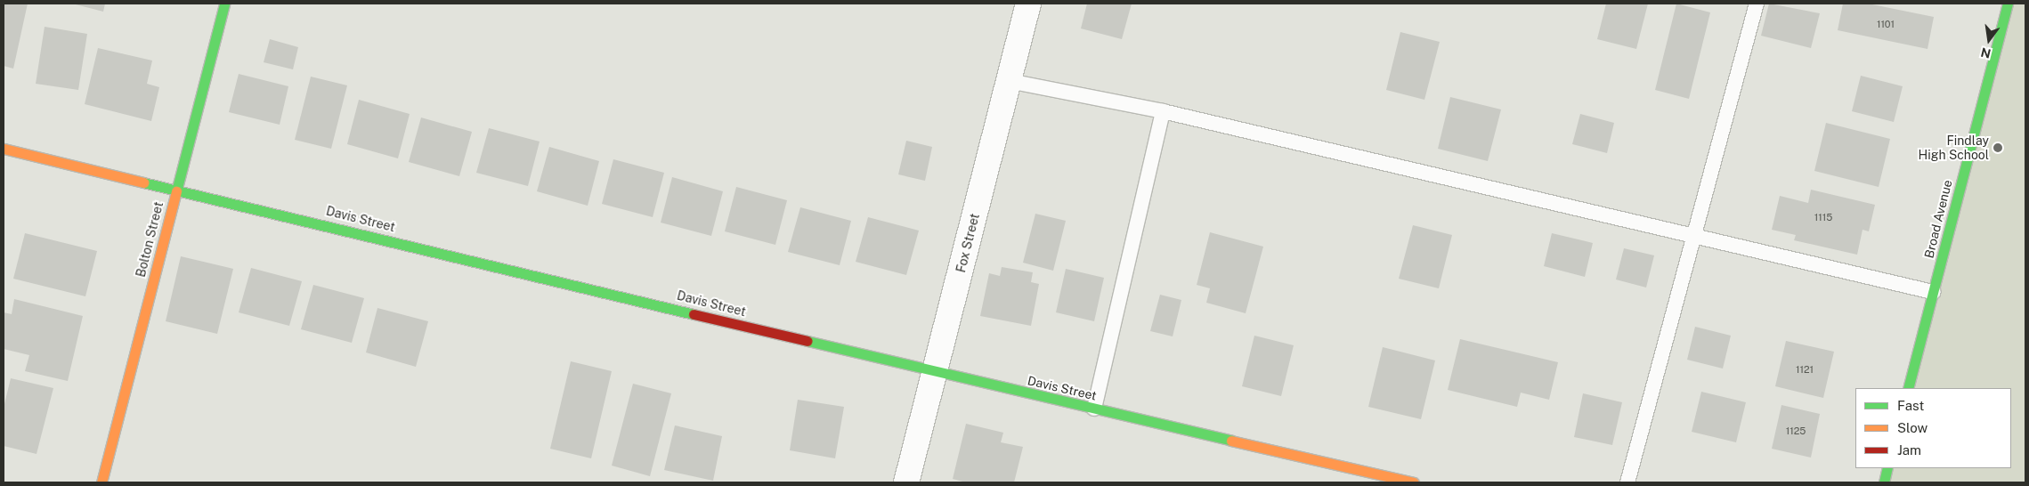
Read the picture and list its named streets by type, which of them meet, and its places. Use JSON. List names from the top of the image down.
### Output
{
  "streets": {
    "street": [
      "Davis Street",
      "Broad Avenue",
      "Bolton Street",
      "Fox Street"
    ]
  },
  "crossings": [
    ["Davis Street", "Bolton Street"],
    ["Davis Street", "Fox Street"]
  ],
  "places": ["Findlay High School"],
  "house_numbers": [
    "1101",
    "1115",
    "1121",
    "1125"
  ],
  "legend": ["Fast", "Slow", "Jam"],
  "north": "bottom"
}
